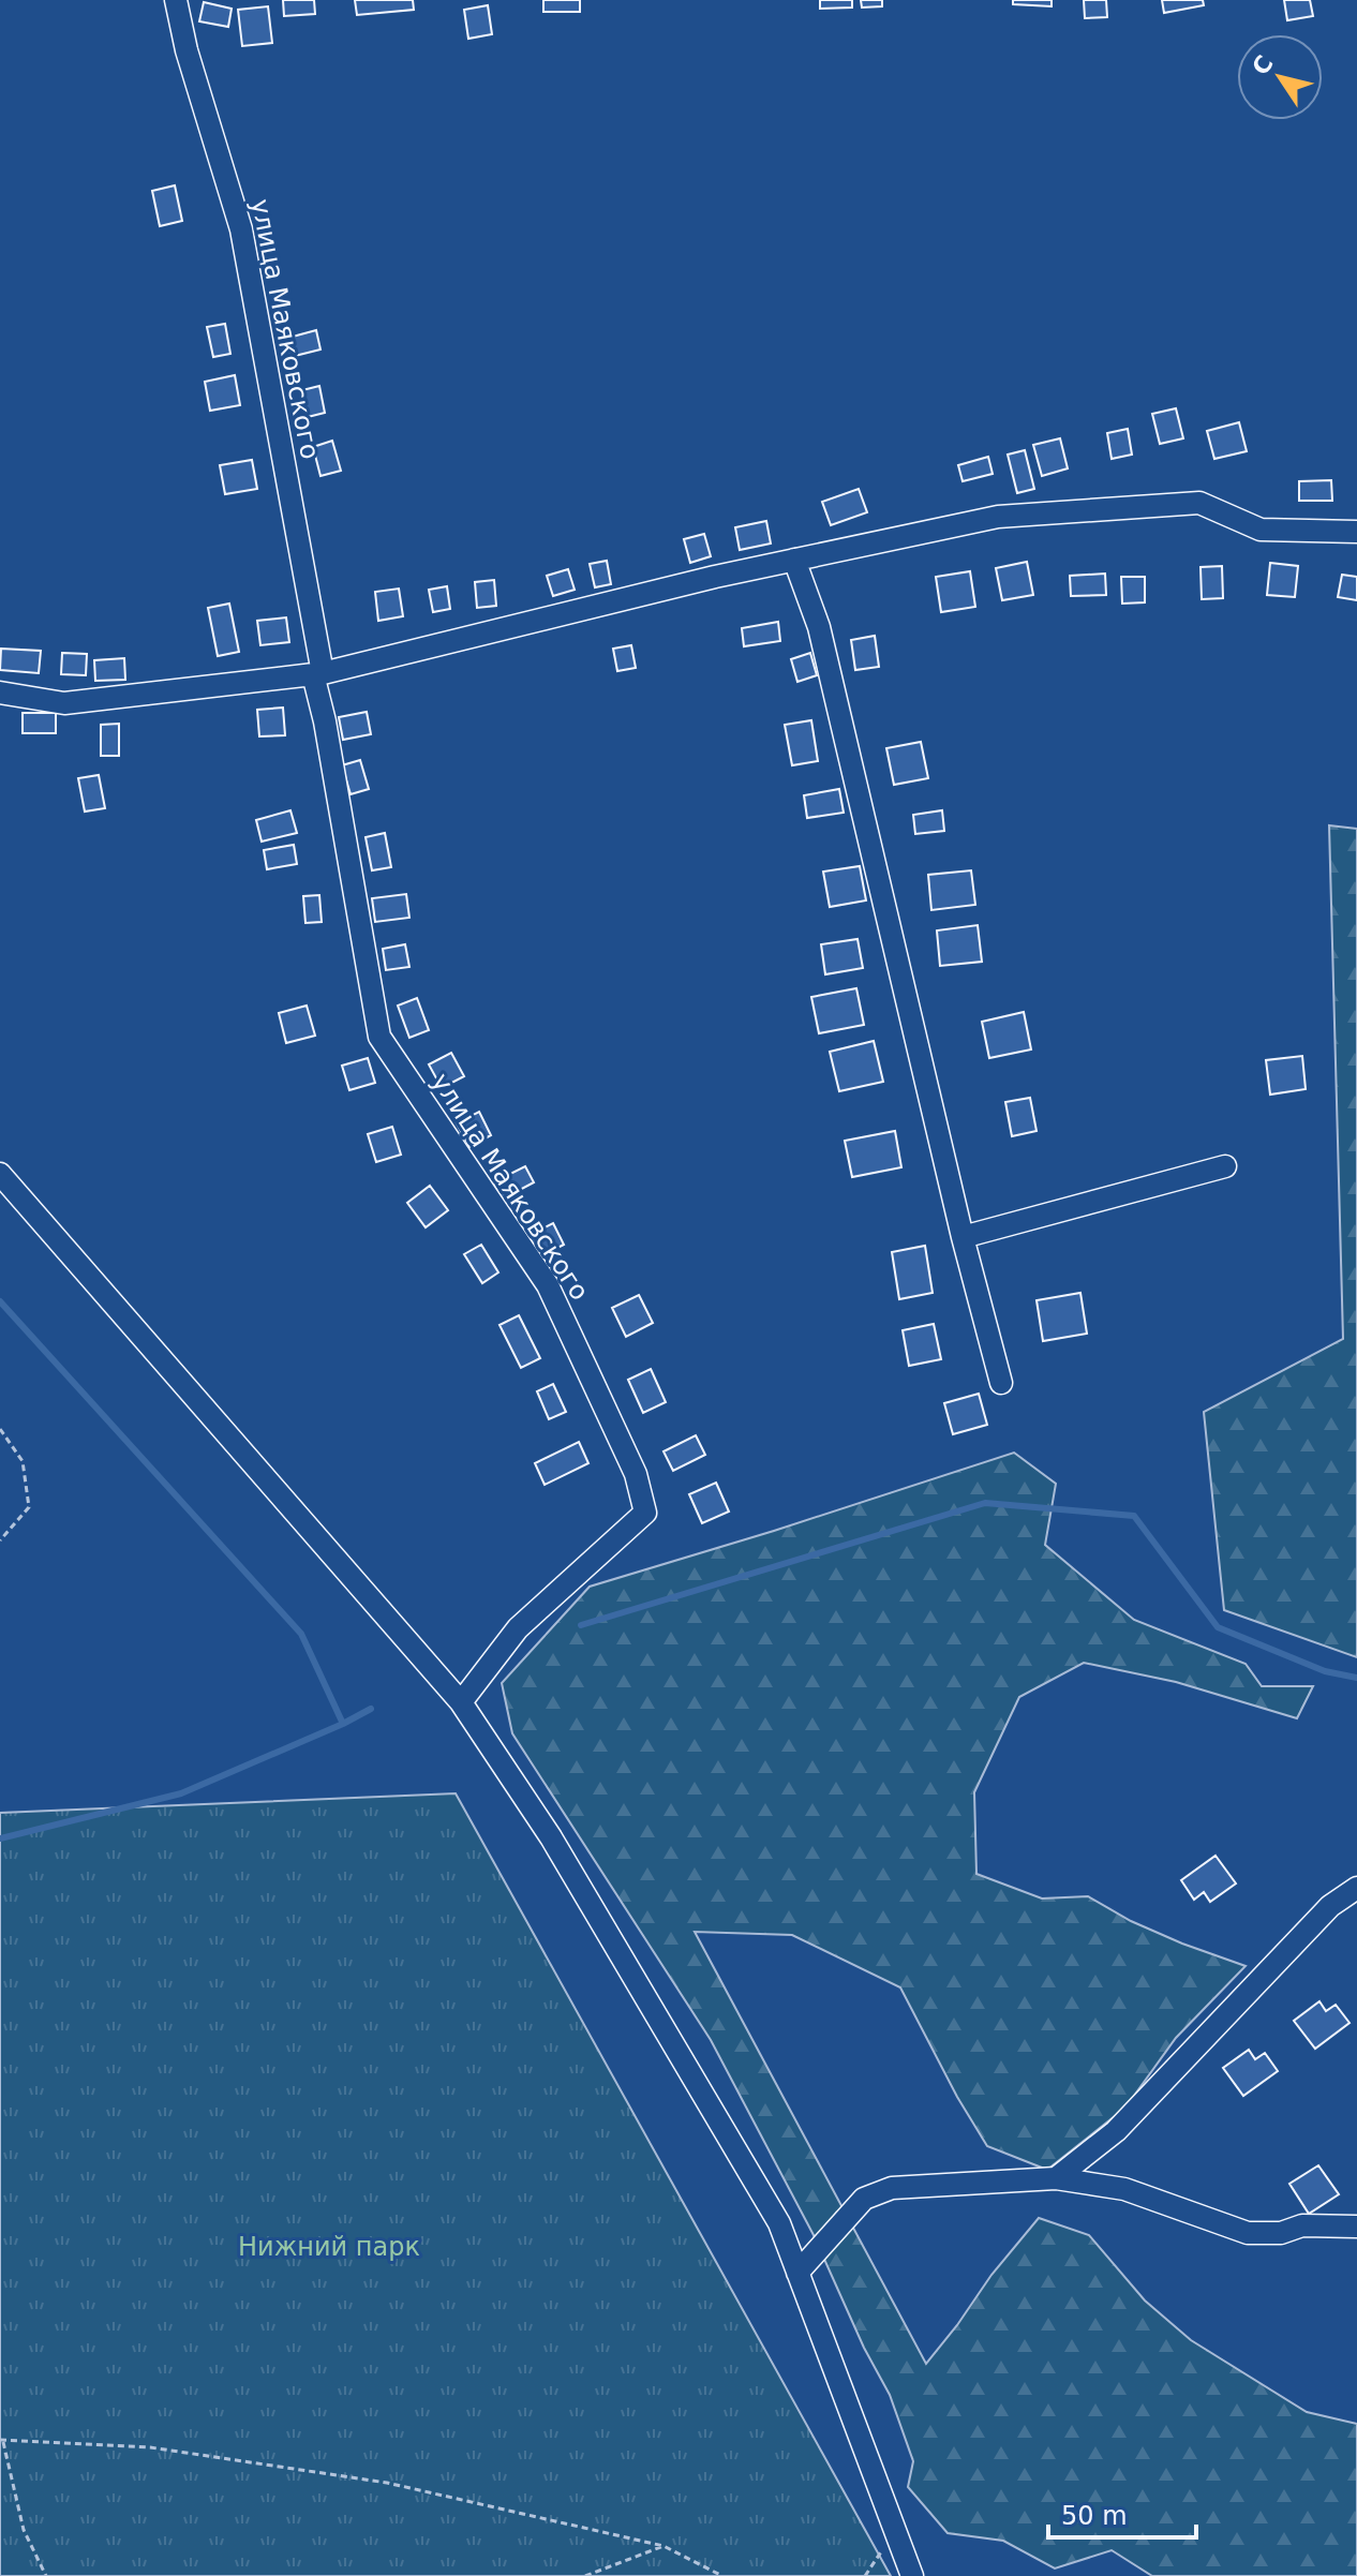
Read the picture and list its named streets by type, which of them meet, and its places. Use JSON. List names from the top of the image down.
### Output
{
  "streets": {
    "street": ["улица Маяковского"]
  },
  "parks": ["Нижний парк"],
  "scale_bar": "50 m",
  "north": "top left"
}
